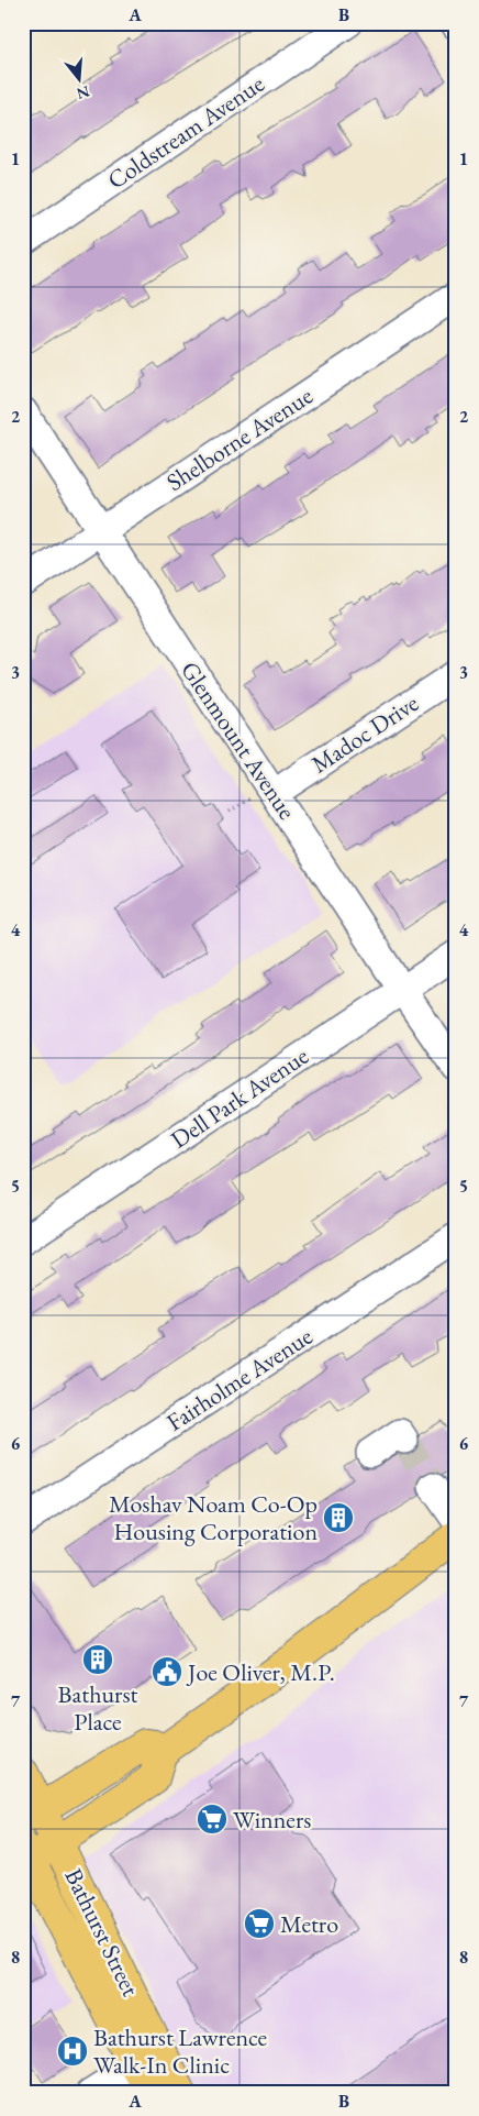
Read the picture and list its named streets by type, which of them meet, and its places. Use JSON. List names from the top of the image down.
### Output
{
  "streets": {
    "main road": ["Bathurst Street"],
    "street": [
      "Coldstream Avenue",
      "Shelborne Avenue",
      "Madoc Drive",
      "Glenmount Avenue",
      "Dell Park Avenue",
      "Fairholme Avenue"
    ]
  },
  "crossings": [
    ["Shelborne Avenue", "Glenmount Avenue"],
    ["Madoc Drive", "Glenmount Avenue"],
    ["Glenmount Avenue", "Dell Park Avenue"]
  ],
  "places": {
    "building": ["Moshav Noam Co-Op Housing Corporation", "Bathurst Place"],
    "public building": ["Joe Oliver, M.P."],
    "supermarket": ["Winners", "Metro"],
    "hospital": ["Bathurst Lawrence Walk-In Clinic"]
  },
  "north": "bottom",
  "grid": {
    "columns": ["A", "B"],
    "rows": [
      "1",
      "2",
      "3",
      "4",
      "5",
      "6",
      "7",
      "8"
    ]
  }
}
